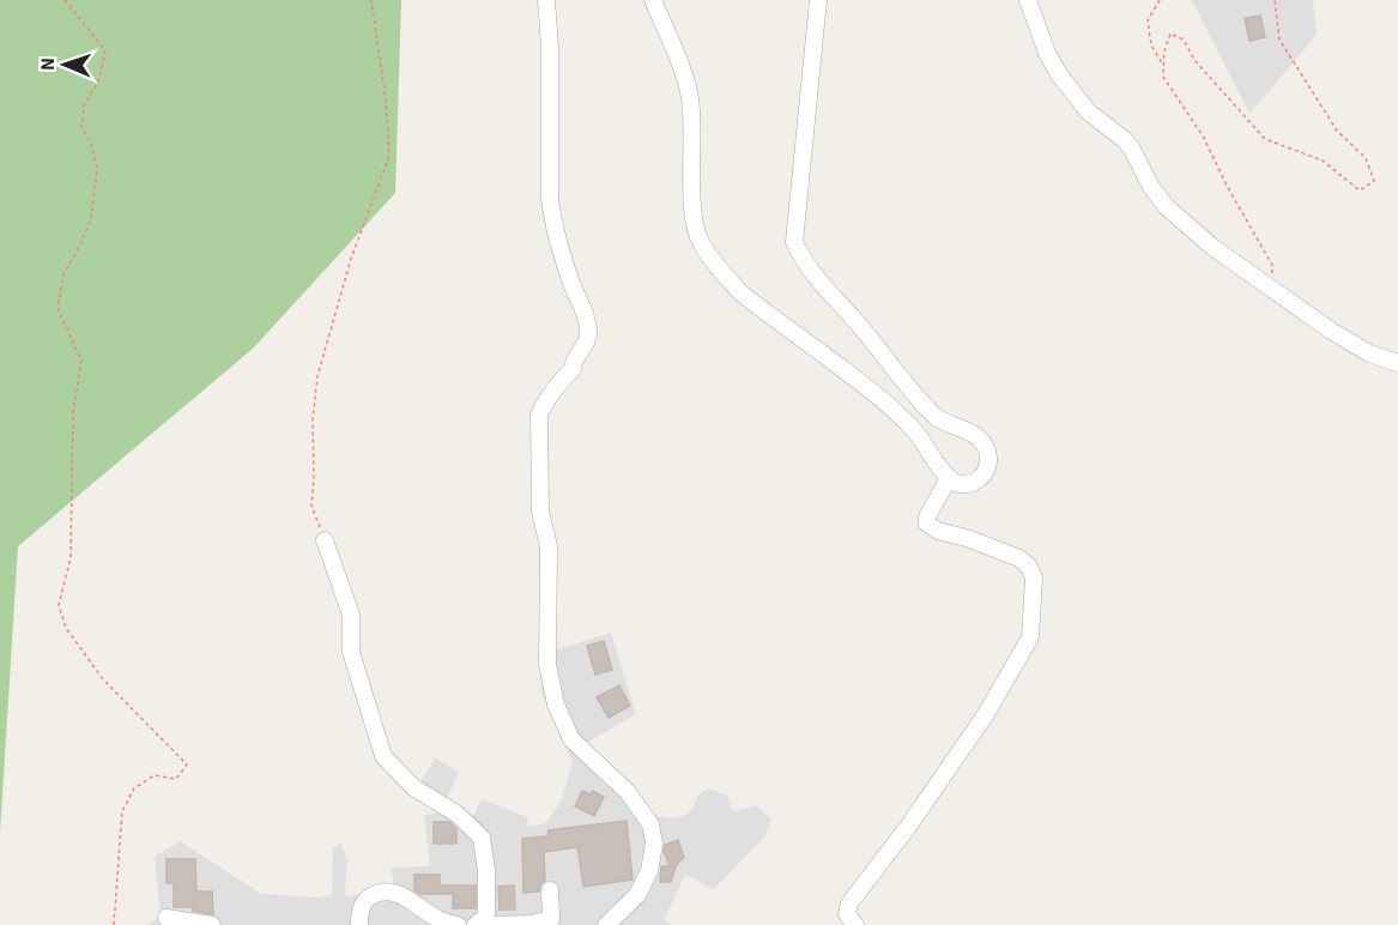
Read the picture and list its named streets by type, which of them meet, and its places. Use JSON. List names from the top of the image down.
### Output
{
  "north": "left"
}
